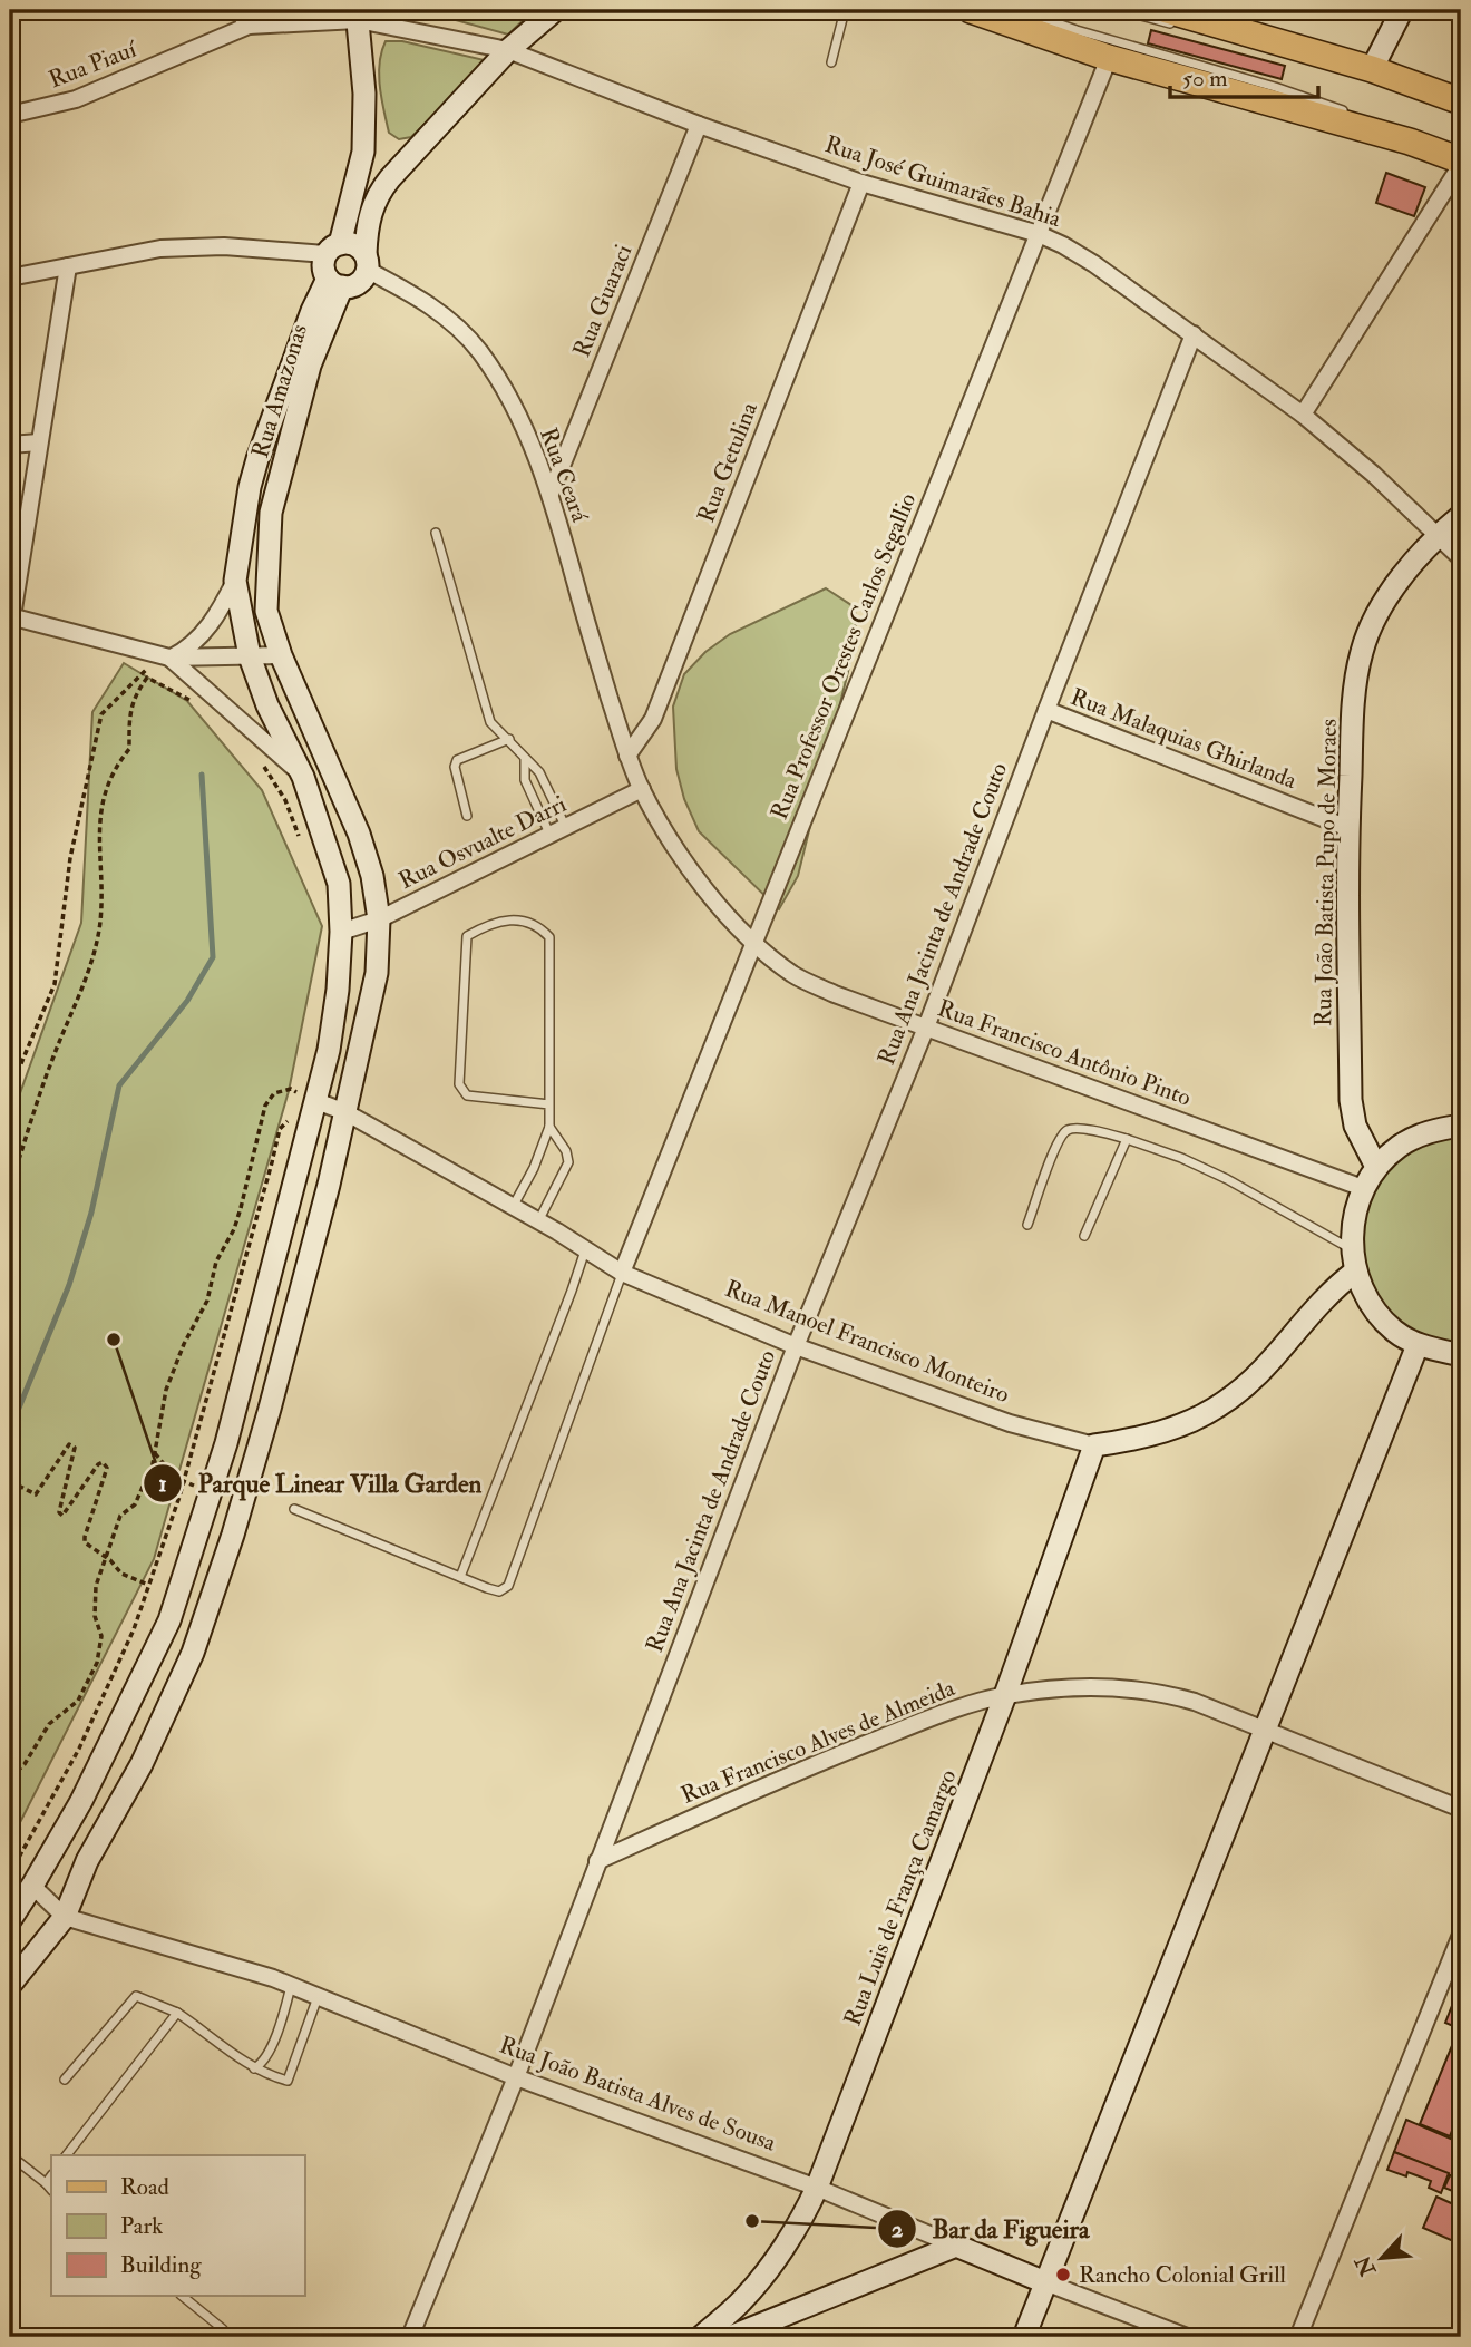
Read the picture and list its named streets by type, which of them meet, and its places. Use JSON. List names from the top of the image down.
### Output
{
  "streets": {
    "street": [
      "Rua Piauí",
      "Rua José Guimarães Bahia",
      "Rua Guaraci",
      "Rua Amazonas",
      "Rua Getulina",
      "Rua Ceará",
      "Rua Professor Orestes Carlos Segallio",
      "Rua Malaquias Ghirlanda",
      "Rua Osvualte Darri",
      "Rua João Batista Pupo de Moraes",
      "Rua Ana Jacinta de Andrade Couto",
      "Rua Francisco Antônio Pinto",
      "Rua Manoel Francisco Monteiro",
      "Rua Francisco Alves de Almeida",
      "Rua Luis de França Camargo",
      "Rua João Batista Alves de Sousa"
    ]
  },
  "crossings": [
    ["Rua Piauí", "Rua José Guimarães Bahia"],
    ["Rua José Guimarães Bahia", "Rua Guaraci"],
    ["Rua José Guimarães Bahia", "Rua Getulina"],
    ["Rua José Guimarães Bahia", "Rua Professor Orestes Carlos Segallio"],
    ["Rua José Guimarães Bahia", "Rua João Batista Pupo de Moraes"],
    ["Rua José Guimarães Bahia", "Rua Ana Jacinta de Andrade Couto"],
    ["Rua Guaraci", "Rua Ceará"],
    ["Rua Amazonas", "Rua Ceará"],
    ["Rua Amazonas", "Rua Osvualte Darri"],
    ["Rua Amazonas", "Rua Manoel Francisco Monteiro"],
    ["Rua Amazonas", "Rua João Batista Alves de Sousa"],
    ["Rua Getulina", "Rua Ceará"],
    ["Rua Getulina", "Rua Francisco Antônio Pinto"],
    ["Rua Ceará", "Rua Francisco Antônio Pinto"],
    ["Rua Professor Orestes Carlos Segallio", "Rua Francisco Antônio Pinto"],
    ["Rua Professor Orestes Carlos Segallio", "Rua Manoel Francisco Monteiro"],
    ["Rua Malaquias Ghirlanda", "Rua João Batista Pupo de Moraes"],
    ["Rua Malaquias Ghirlanda", "Rua Ana Jacinta de Andrade Couto"],
    ["Rua Osvualte Darri", "Rua Francisco Antônio Pinto"],
    ["Rua Ana Jacinta de Andrade Couto", "Rua Francisco Antônio Pinto"],
    ["Rua Ana Jacinta de Andrade Couto", "Rua Manoel Francisco Monteiro"],
    ["Rua Ana Jacinta de Andrade Couto", "Rua Francisco Alves de Almeida"],
    ["Rua Ana Jacinta de Andrade Couto", "Rua João Batista Alves de Sousa"],
    ["Rua Manoel Francisco Monteiro", "Rua Luis de França Camargo"],
    ["Rua Francisco Alves de Almeida", "Rua Luis de França Camargo"],
    ["Rua Luis de França Camargo", "Rua João Batista Alves de Sousa"]
  ],
  "places": ["Parque Linear Villa Garden", "Bar da Figueira", "Rancho Colonial Grill"],
  "legend": ["Road", "Park", "Building"],
  "scale_bar": "50 m",
  "north": "bottom left"
}
